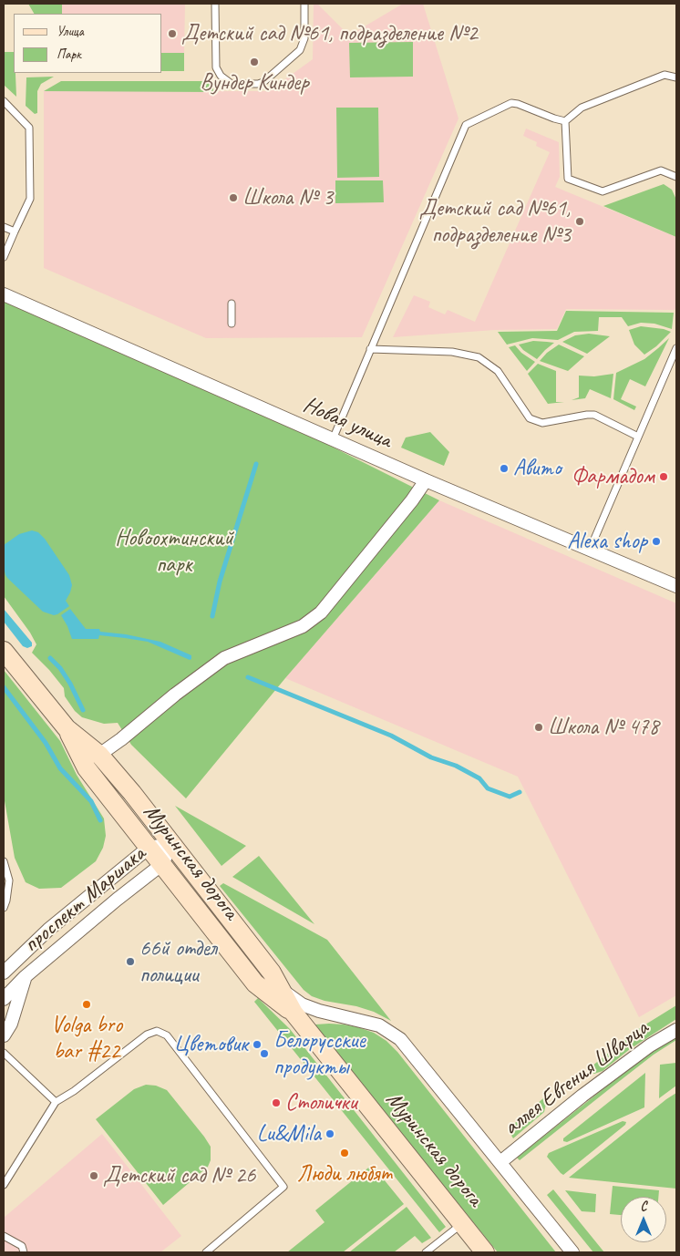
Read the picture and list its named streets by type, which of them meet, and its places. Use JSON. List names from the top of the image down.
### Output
{
  "streets": {
    "street": [
      "Новая улица",
      "Муринская дорога",
      "проспект Маршака",
      "аллея Евгения Шварца"
    ]
  },
  "crossings": [
    ["Муринская дорога", "проспект Маршака"]
  ],
  "parks": ["Новоохтинский парк"],
  "places": [
    "Детский сад №61, подразделение №2",
    "Вундер Киндер",
    "Школа № 3",
    "Детский сад №61, подразделение №3",
    "Авито",
    "Фармадом",
    "Alexa shop",
    "Школа № 478",
    "66й отдел полиции",
    "Volga bro bar #22",
    "Цветовик",
    "Белорусские продукты",
    "Столички",
    "Lu&Mila",
    "Люди любят",
    "Детский сад № 26"
  ],
  "legend": ["Улица", "Парк"],
  "north": "top"
}
